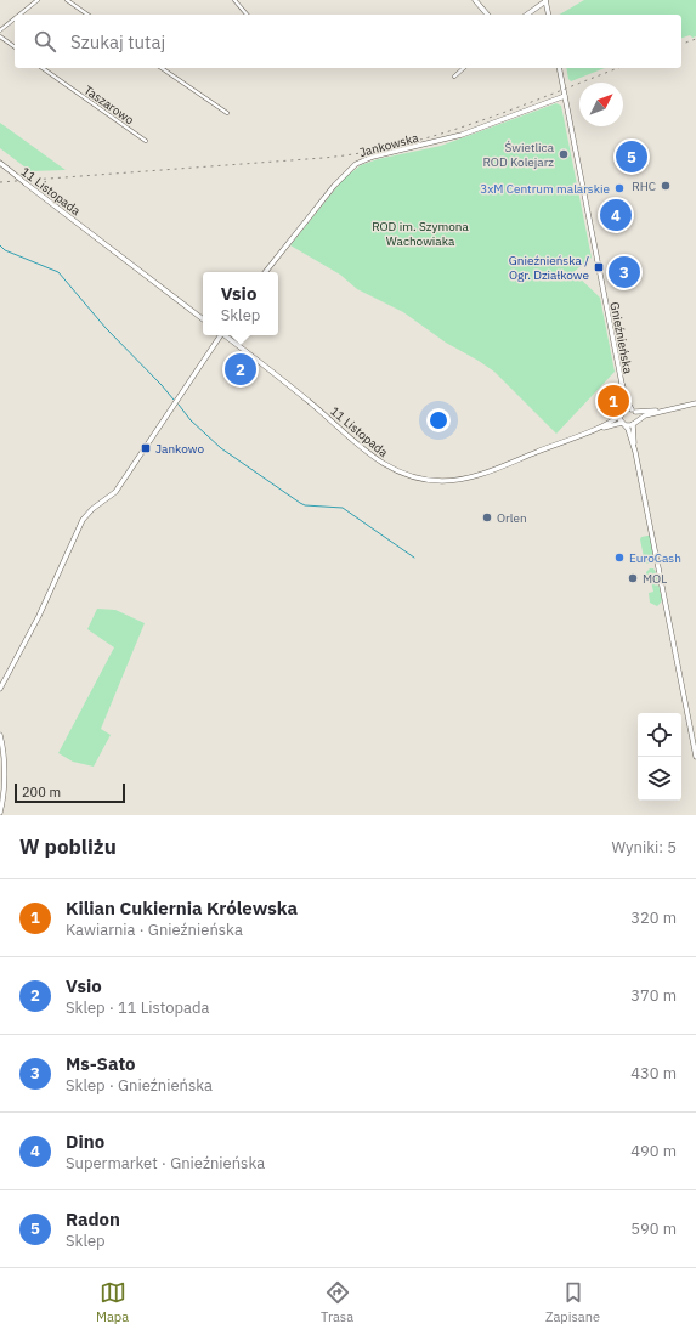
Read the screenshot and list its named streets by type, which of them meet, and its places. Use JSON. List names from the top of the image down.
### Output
{
  "streets": {
    "main road": ["Jankowska", "11 Listopada", "Gnieźnieńska"],
    "street": ["Taszarowo"]
  },
  "crossings": [
    ["Jankowska", "Gnieźnieńska"],
    ["11 Listopada", "Gnieźnieńska"]
  ],
  "parks": ["ROD im. Szymona Wachowiaka"],
  "places": {
    "other": [
      "Świetlica ROD Kolejarz",
      "RHC",
      "3xM Centrum malarskie",
      "Orlen",
      "EuroCash",
      "MOL"
    ],
    "transit": ["Gnieźnieńska / Ogr. Działkowe", "Jankowo"]
  },
  "scale_bar": "200 m",
  "north": "top right",
  "page": {
    "search": "Szukaj tutaj",
    "pins": [
      "5",
      "4",
      "3",
      "2",
      "1"
    ],
    "popup": ["Vsio", "Sklep"],
    "scale": "200 m",
    "heading": ["W pobliżu", "Wyniki: 5"],
    "list": [
      {
        "mark": "1",
        "name": "Kilian Cukiernia Królewska",
        "note": "Kawiarnia · Gnieźnieńska",
        "value": "320 m"
      },
      {
        "mark": "2",
        "name": "Vsio",
        "note": "Sklep · 11 Listopada",
        "value": "370 m"
      },
      {
        "mark": "3",
        "name": "Ms-Sato",
        "note": "Sklep · Gnieźnieńska",
        "value": "430 m"
      },
      {
        "mark": "4",
        "name": "Dino",
        "note": "Supermarket · Gnieźnieńska",
        "value": "490 m"
      },
      {
        "mark": "5",
        "name": "Radon",
        "note": "Sklep",
        "value": "590 m"
      }
    ],
    "nav": ["Mapa", "Trasa", "Zapisane"]
  }
}
